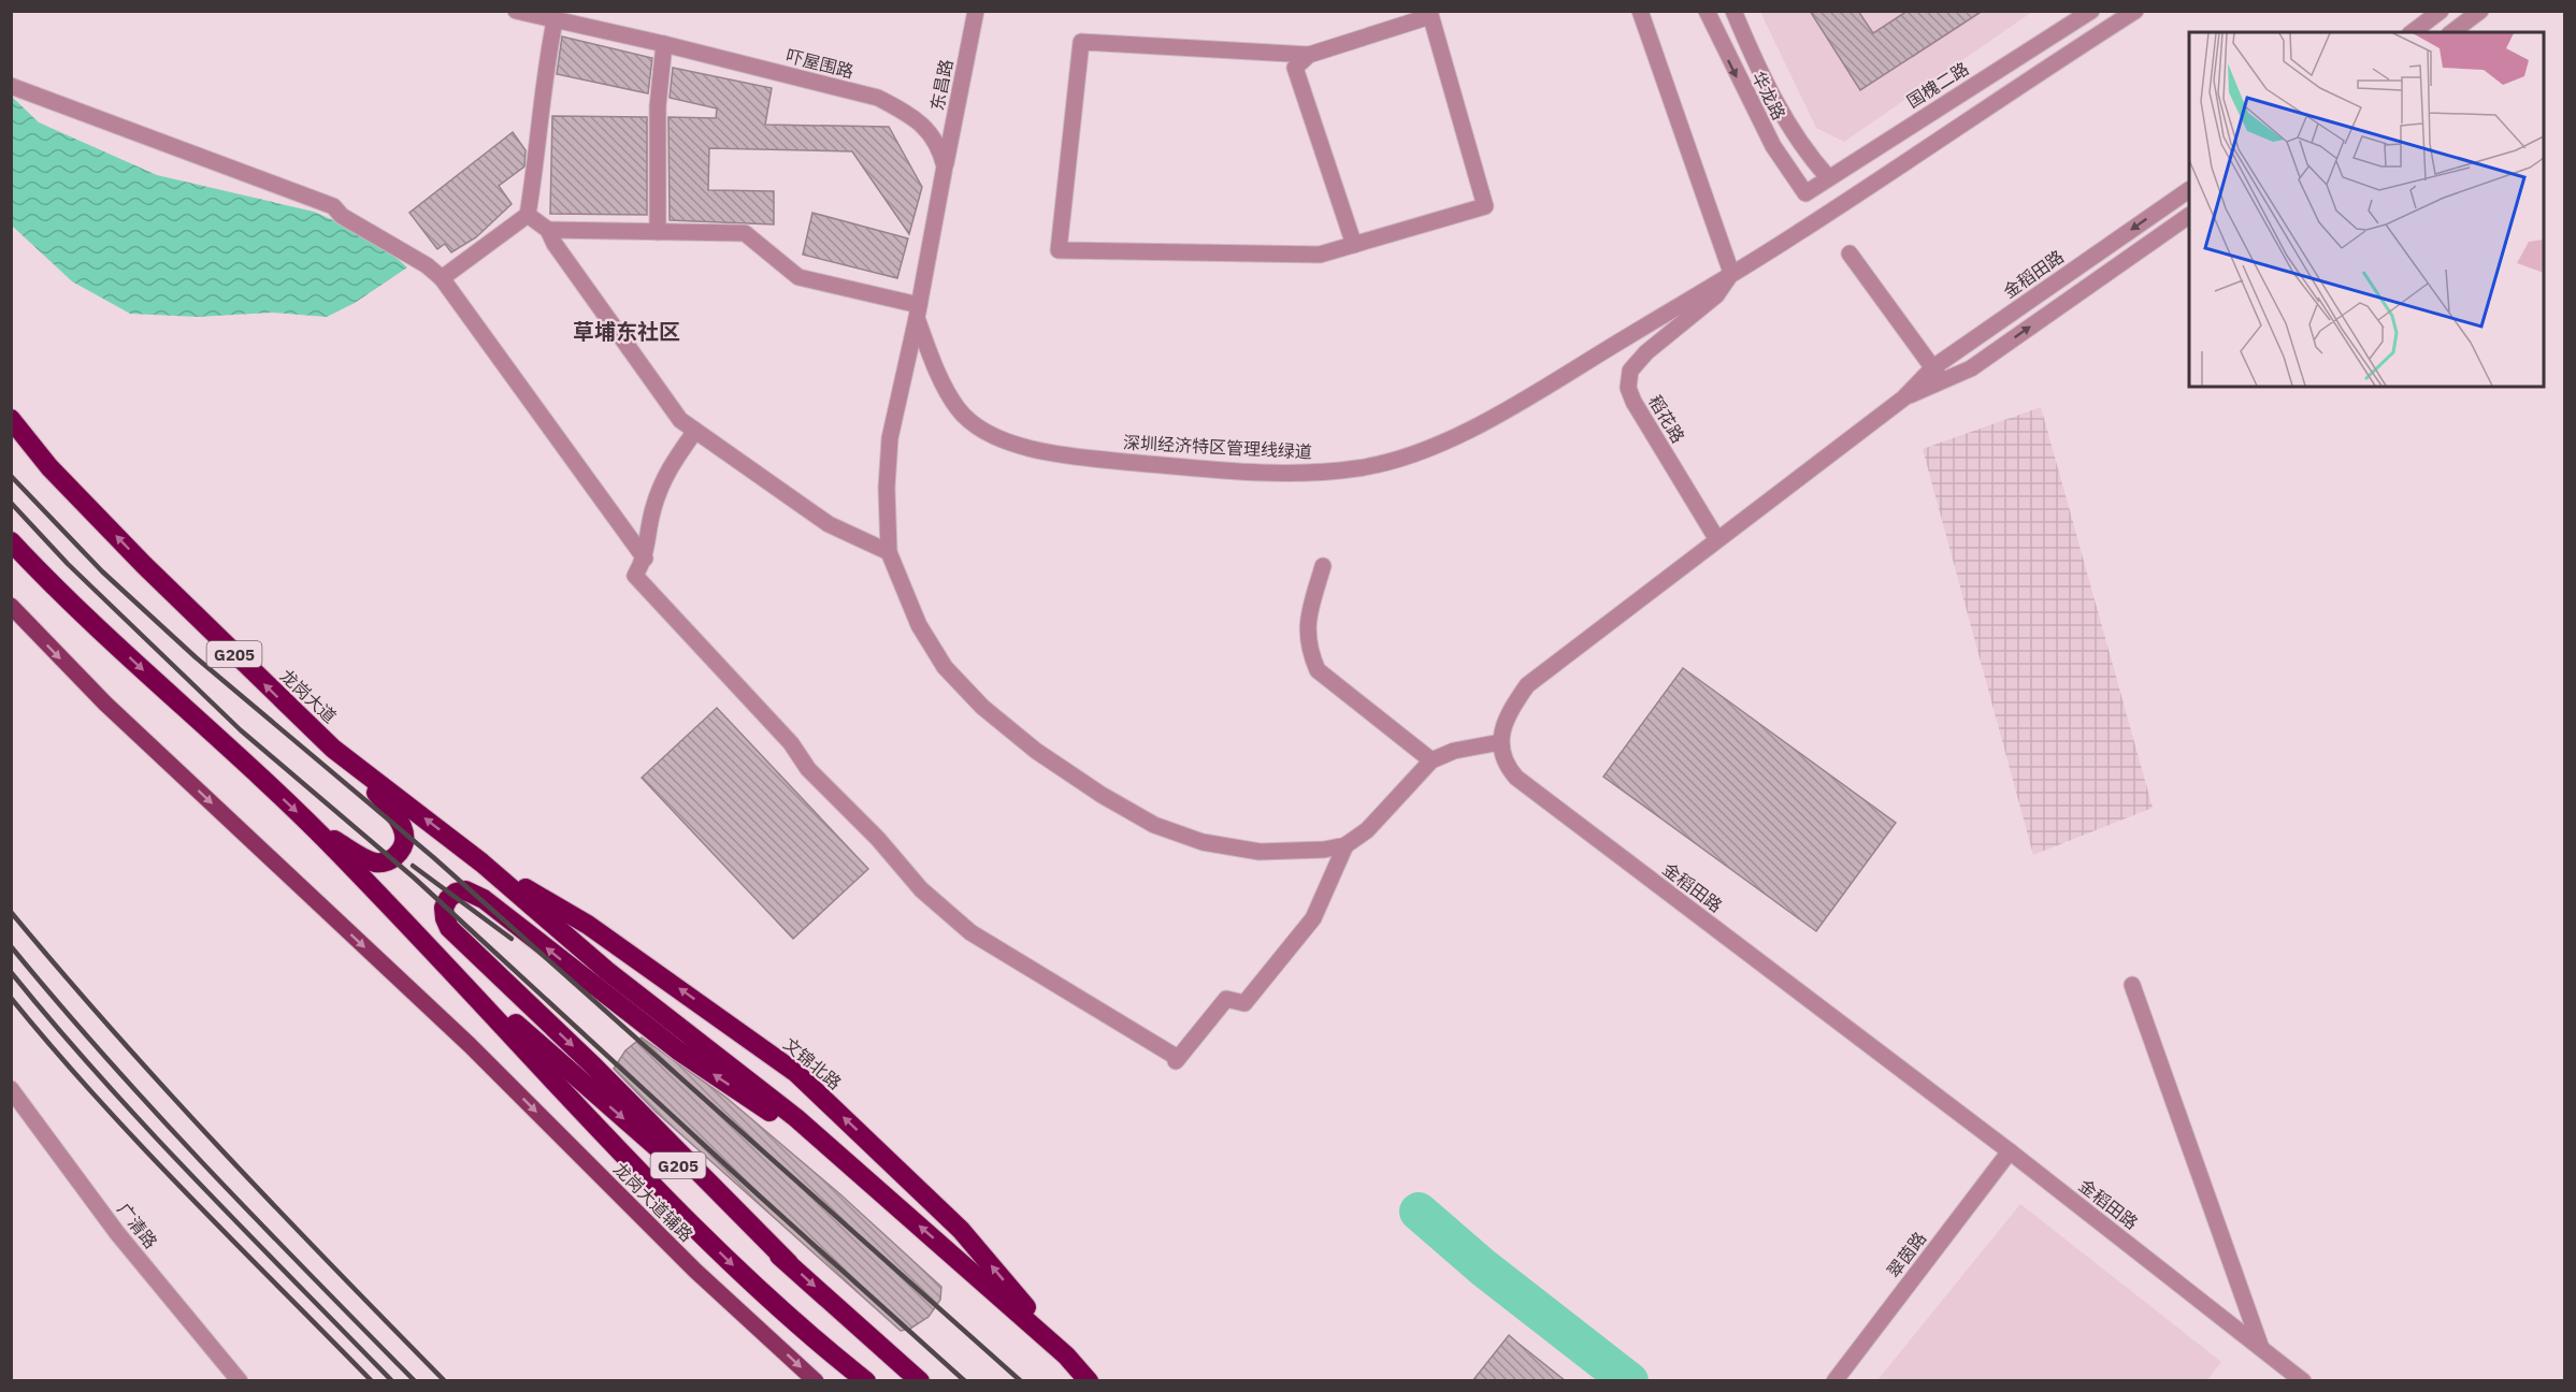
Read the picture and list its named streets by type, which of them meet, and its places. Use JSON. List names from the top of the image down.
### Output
{
  "streets": {
    "highway": ["G205", "龙岗大道", "文锦北路"],
    "main road": ["龙岗大道辅路"],
    "street": [
      "吓屋围路",
      "东昌路",
      "国槐二路",
      "华龙路",
      "金稻田路",
      "稻花路",
      "深圳经济特区管理线绿道",
      "广清路",
      "翠茵路"
    ]
  },
  "crossings": [
    ["吓屋围路", "东昌路"],
    ["国槐二路", "华龙路"],
    ["金稻田路", "稻花路"],
    ["金稻田路", "翠茵路"],
    ["稻花路", "深圳经济特区管理线绿道"],
    ["龙岗大道", "文锦北路"]
  ],
  "one_way": ["龙岗大道辅路"],
  "districts": ["草埔东社区"]
}
